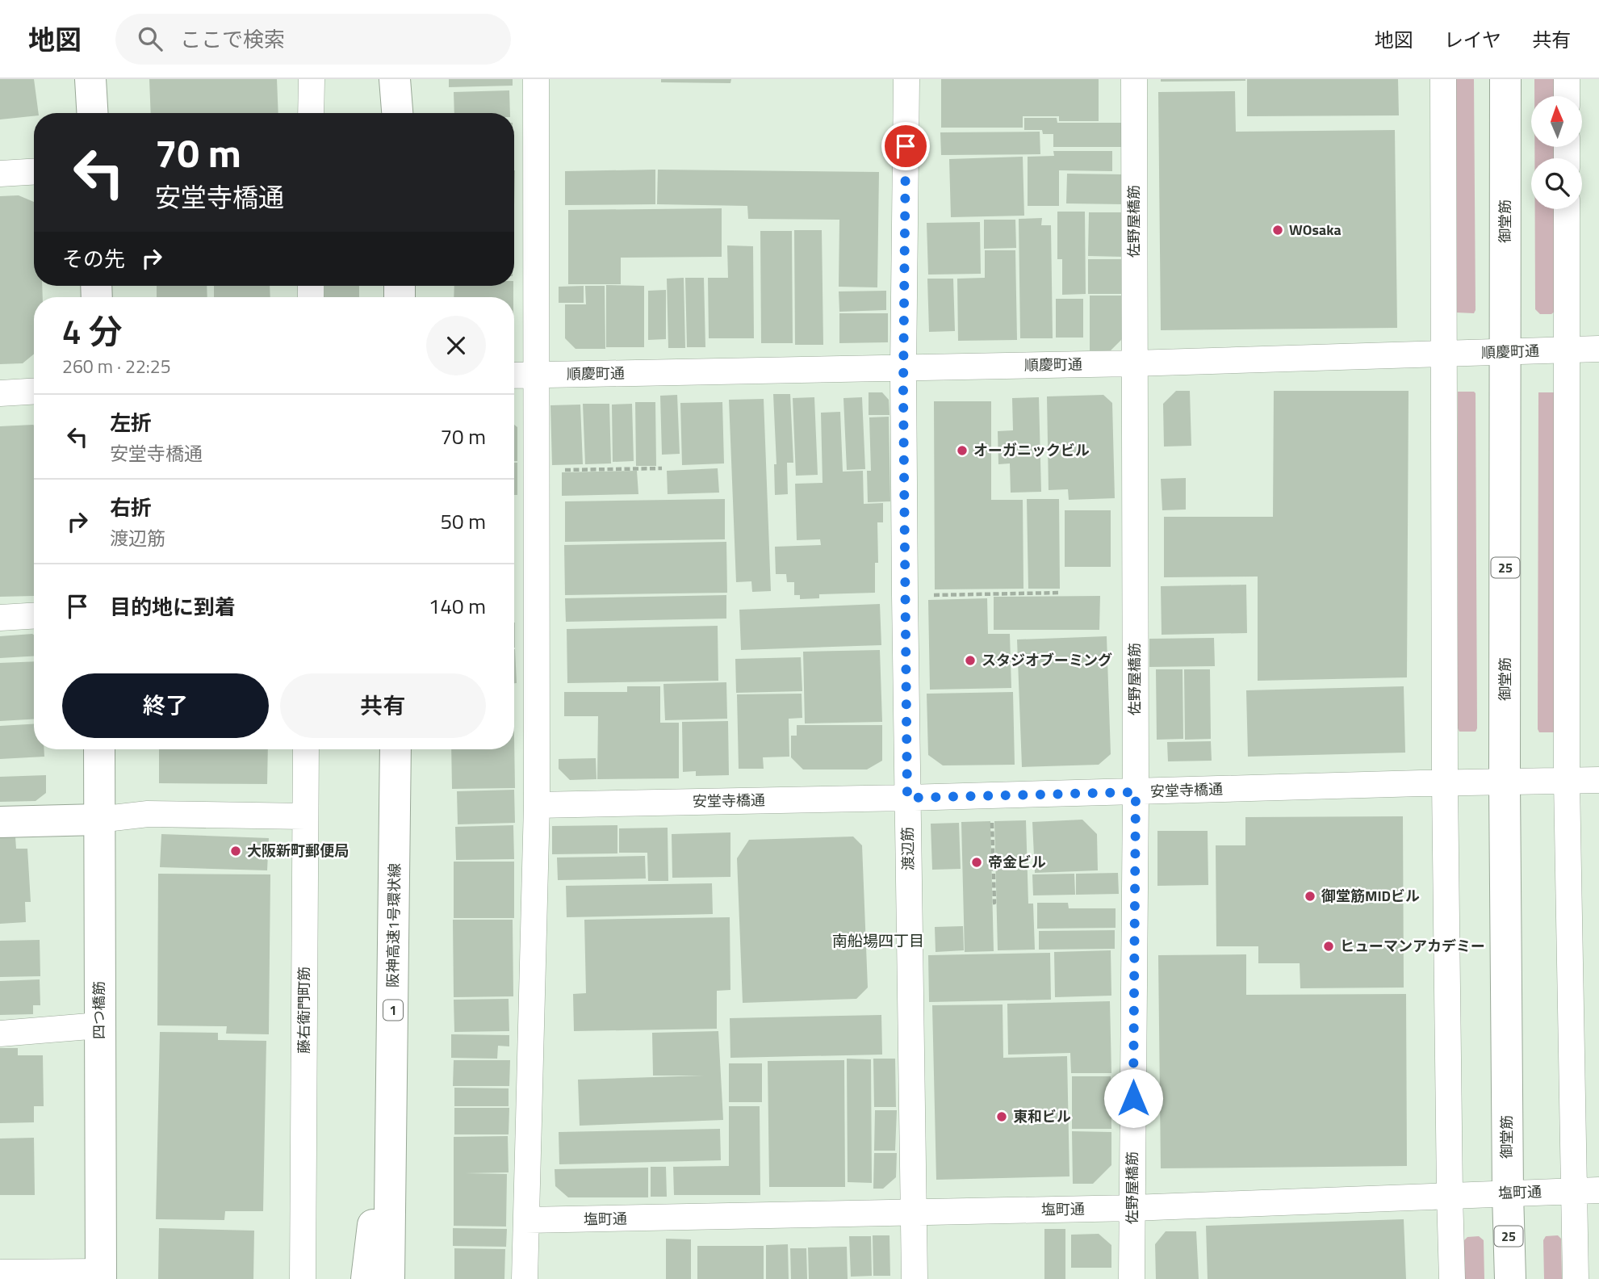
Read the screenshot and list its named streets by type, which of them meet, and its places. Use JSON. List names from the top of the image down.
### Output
{
  "streets": {
    "main road": [
      "御堂筋",
      "25",
      "阪神高速1号環状線",
      "四つ橋筋",
      "1"
    ],
    "street": [
      "佐野屋橋筋",
      "順慶町通",
      "安堂寺橋通",
      "渡辺筋",
      "藤右衛門町筋",
      "塩町通"
    ]
  },
  "crossings": [
    ["佐野屋橋筋", "順慶町通"],
    ["佐野屋橋筋", "安堂寺橋通"],
    ["佐野屋橋筋", "塩町通"],
    ["御堂筋", "順慶町通"],
    ["御堂筋", "安堂寺橋通"],
    ["御堂筋", "塩町通"],
    ["順慶町通", "渡辺筋"],
    ["安堂寺橋通", "渡辺筋"],
    ["渡辺筋", "塩町通"]
  ],
  "districts": ["南船場四丁目"],
  "places": [
    "WOsaka",
    "オーガニックビル",
    "スタジオブーミング",
    "大阪新町郵便局",
    "帝金ビル",
    "御堂筋MIDビル",
    "ヒューマンアカデミー",
    "東和ビル"
  ],
  "north": "top",
  "page": {
    "header": "地図",
    "search": "ここで検索",
    "nav": ["地図", "レイヤ", "共有"],
    "turn": ["70 m", "安堂寺橋通"],
    "then": "その先",
    "heading": ["4 分", "260 m · 22:25"],
    "list": [
      {
        "name": "左折",
        "note": "安堂寺橋通",
        "value": "70 m"
      },
      {
        "name": "右折",
        "note": "渡辺筋",
        "value": "50 m"
      },
      {
        "name": "目的地に到着",
        "value": "140 m"
      }
    ],
    "buttons": ["終了", "共有"]
  }
}
